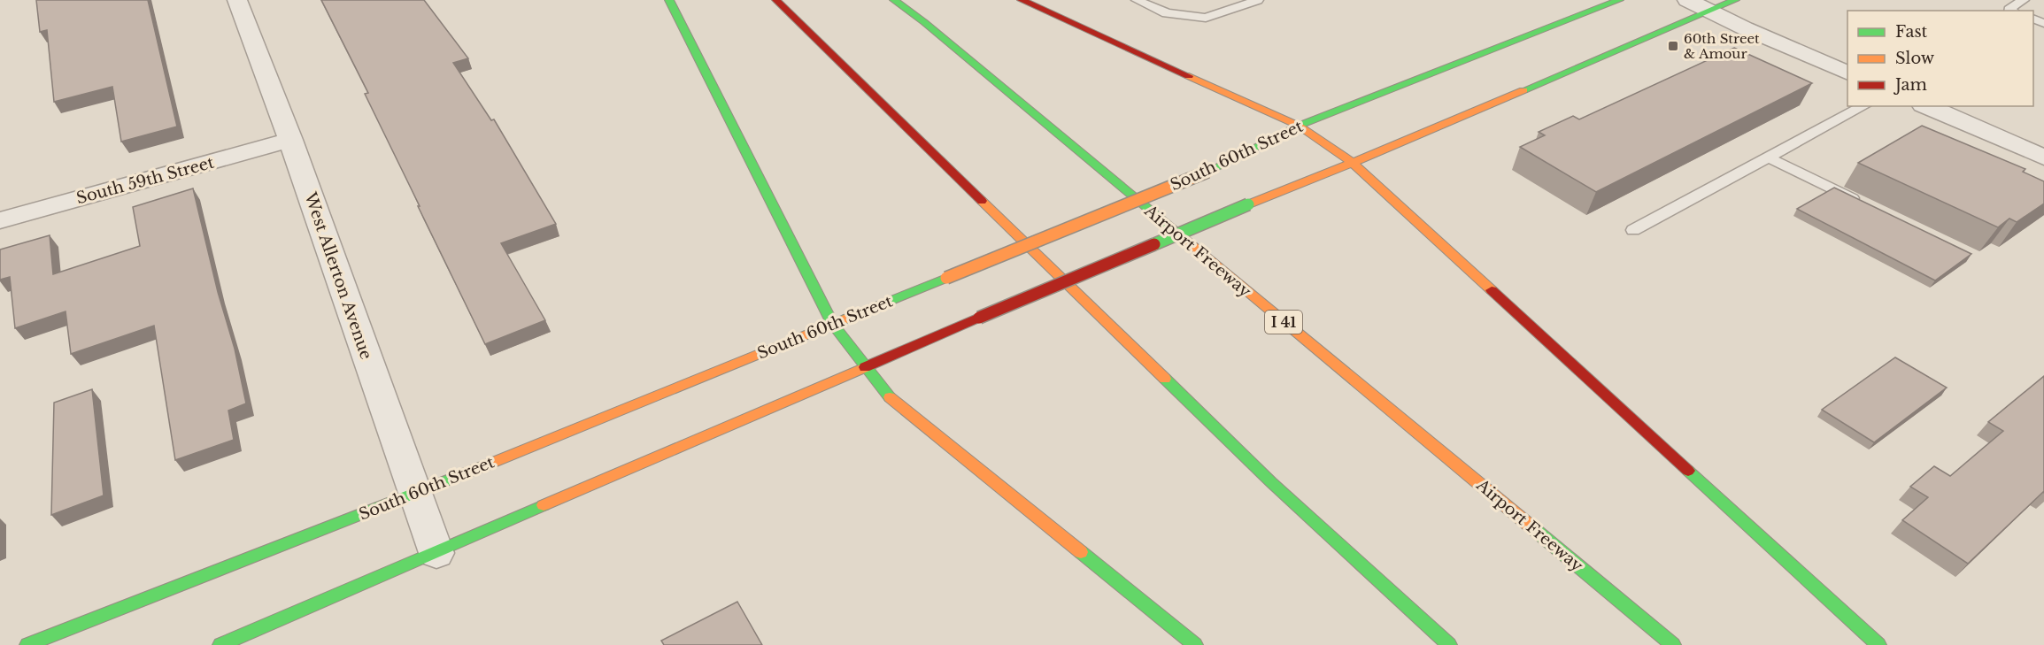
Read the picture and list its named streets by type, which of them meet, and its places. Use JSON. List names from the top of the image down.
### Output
{
  "streets": {
    "main road": ["South 60th Street", "Airport Freeway", "I 41"],
    "street": ["South 59th Street", "West Allerton Avenue"]
  },
  "crossings": [
    ["South 60th Street", "West Allerton Avenue"],
    ["South 59th Street", "West Allerton Avenue"]
  ],
  "places": {
    "transit": ["60th Street & Amour"]
  },
  "legend": ["Fast", "Slow", "Jam"]
}
